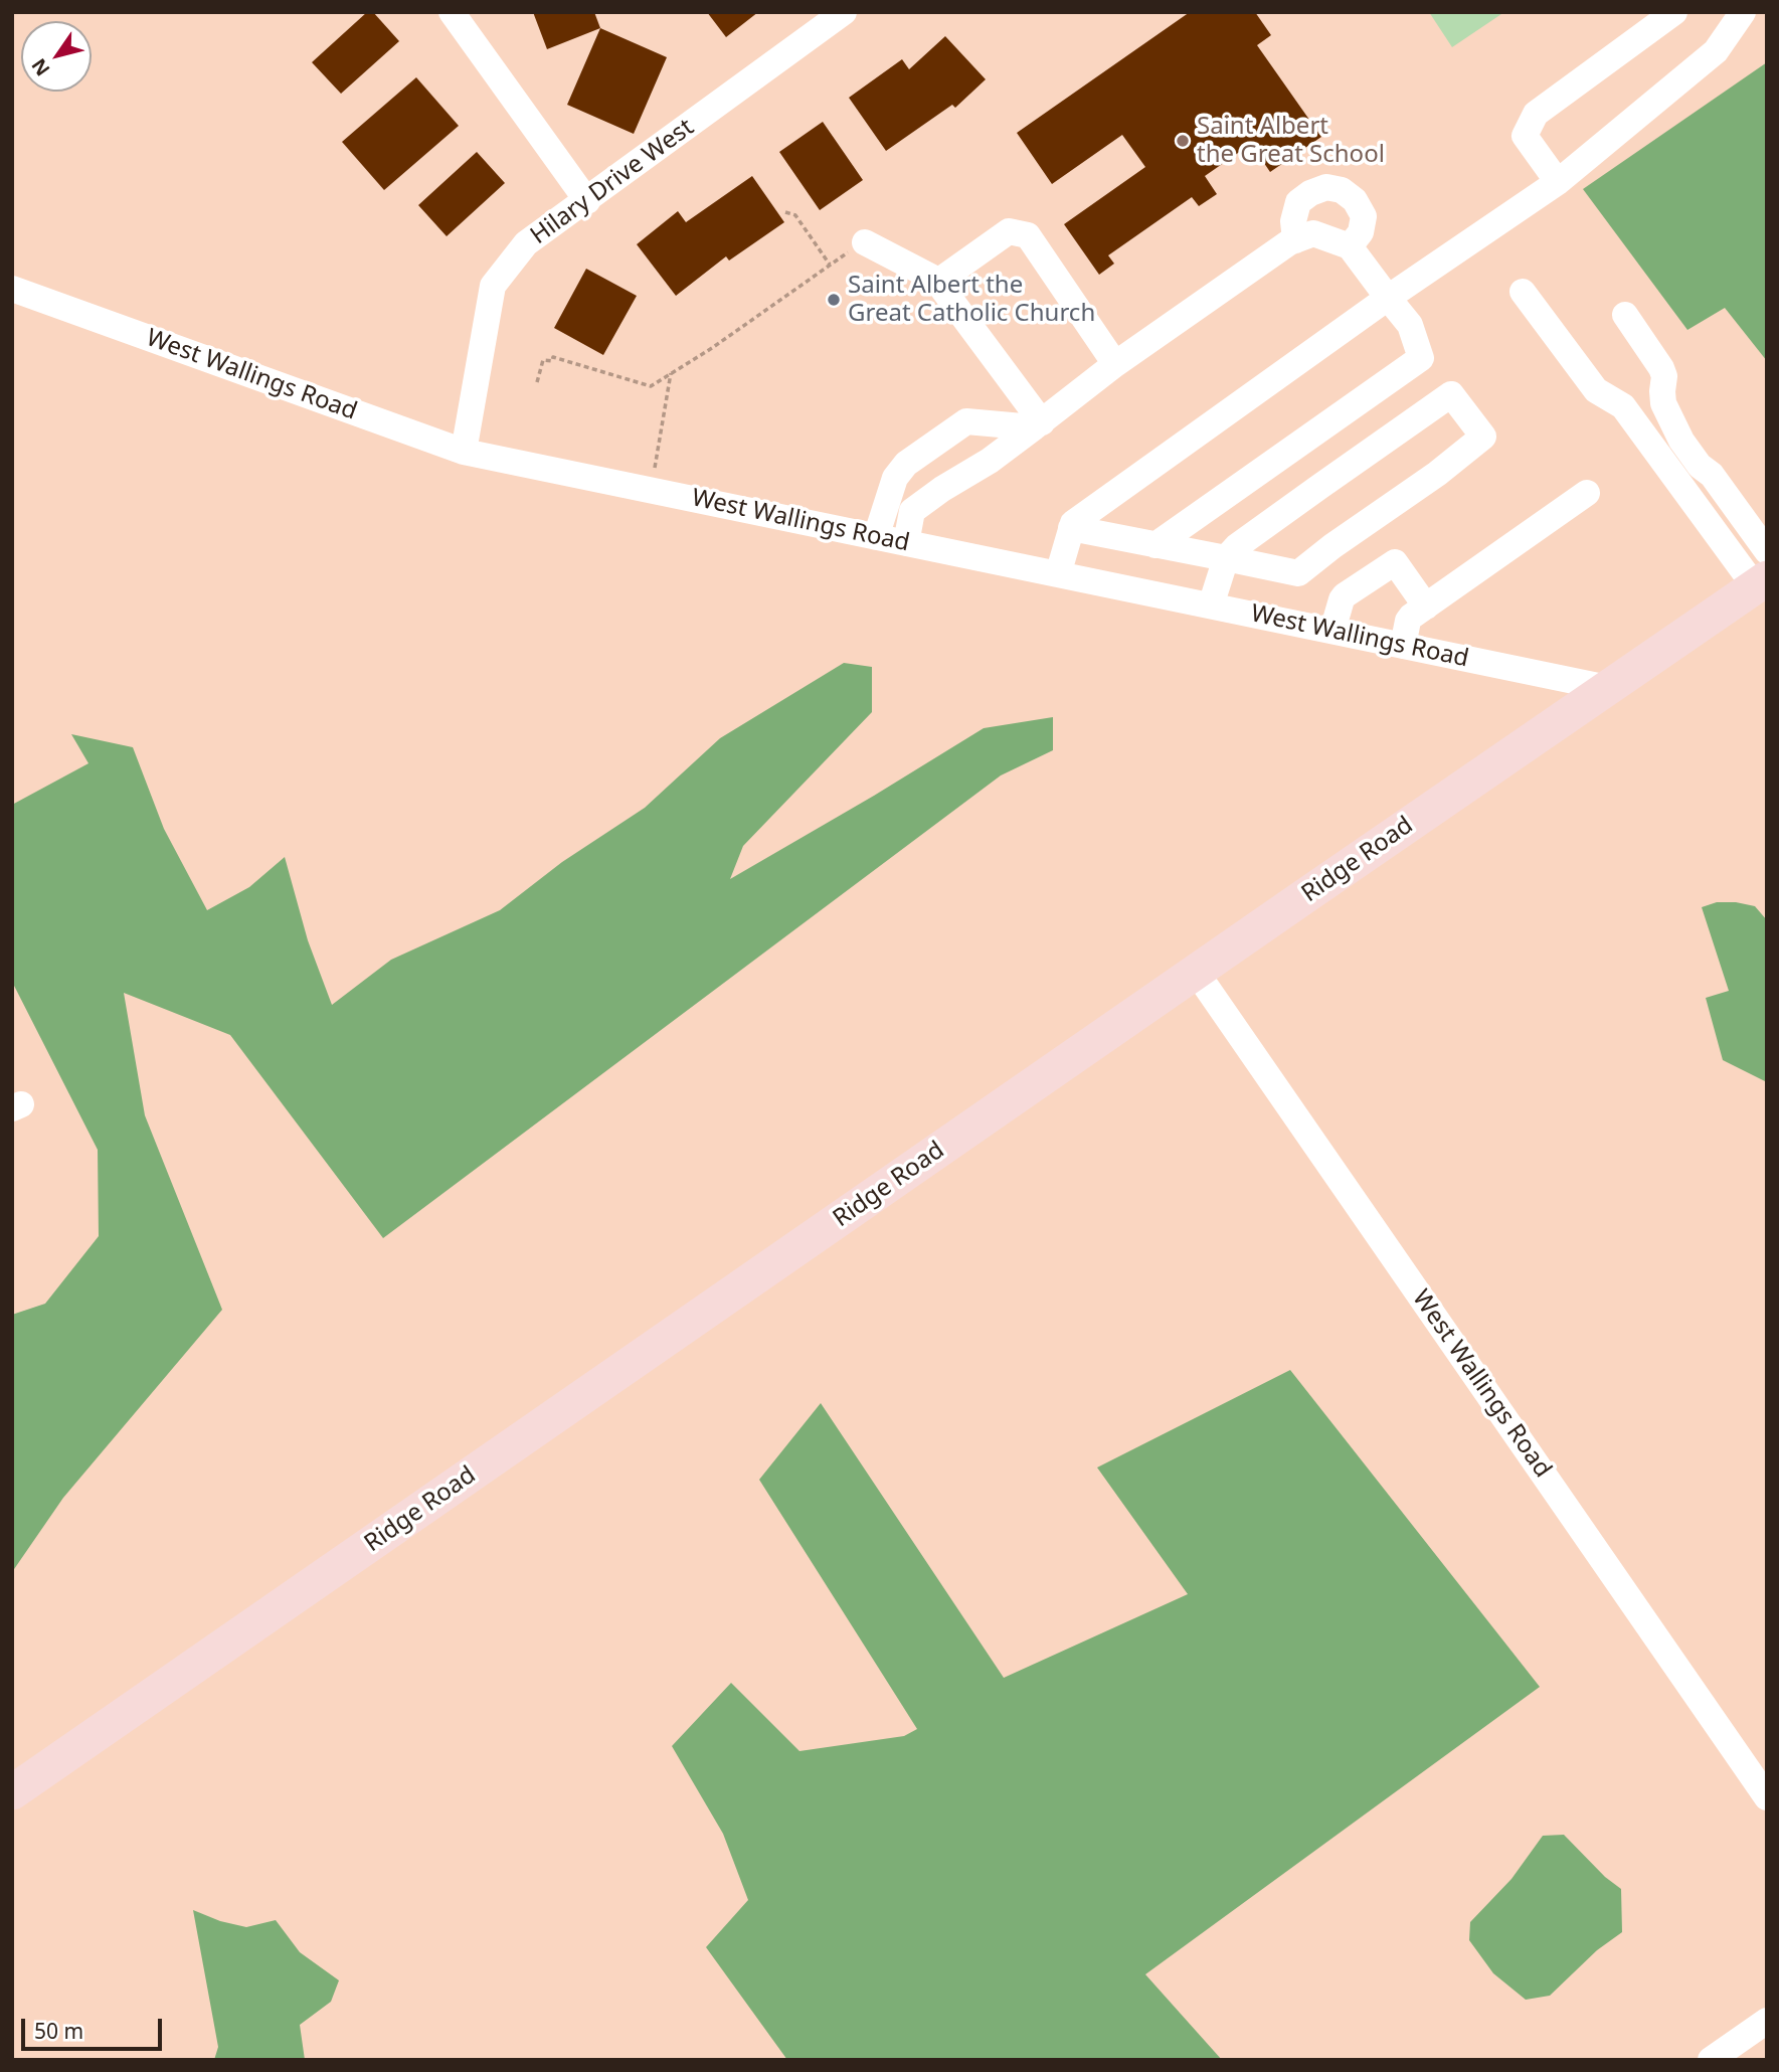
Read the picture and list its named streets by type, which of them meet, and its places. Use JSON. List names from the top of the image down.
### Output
{
  "streets": {
    "main road": ["Ridge Road"],
    "street": ["Hilary Drive West", "West Wallings Road"]
  },
  "crossings": [
    ["Hilary Drive West", "West Wallings Road"],
    ["West Wallings Road", "Ridge Road"]
  ],
  "places": ["Saint Albert the Great School", "Saint Albert the Great Catholic Church"],
  "scale_bar": "50 m",
  "north": "bottom left"
}
